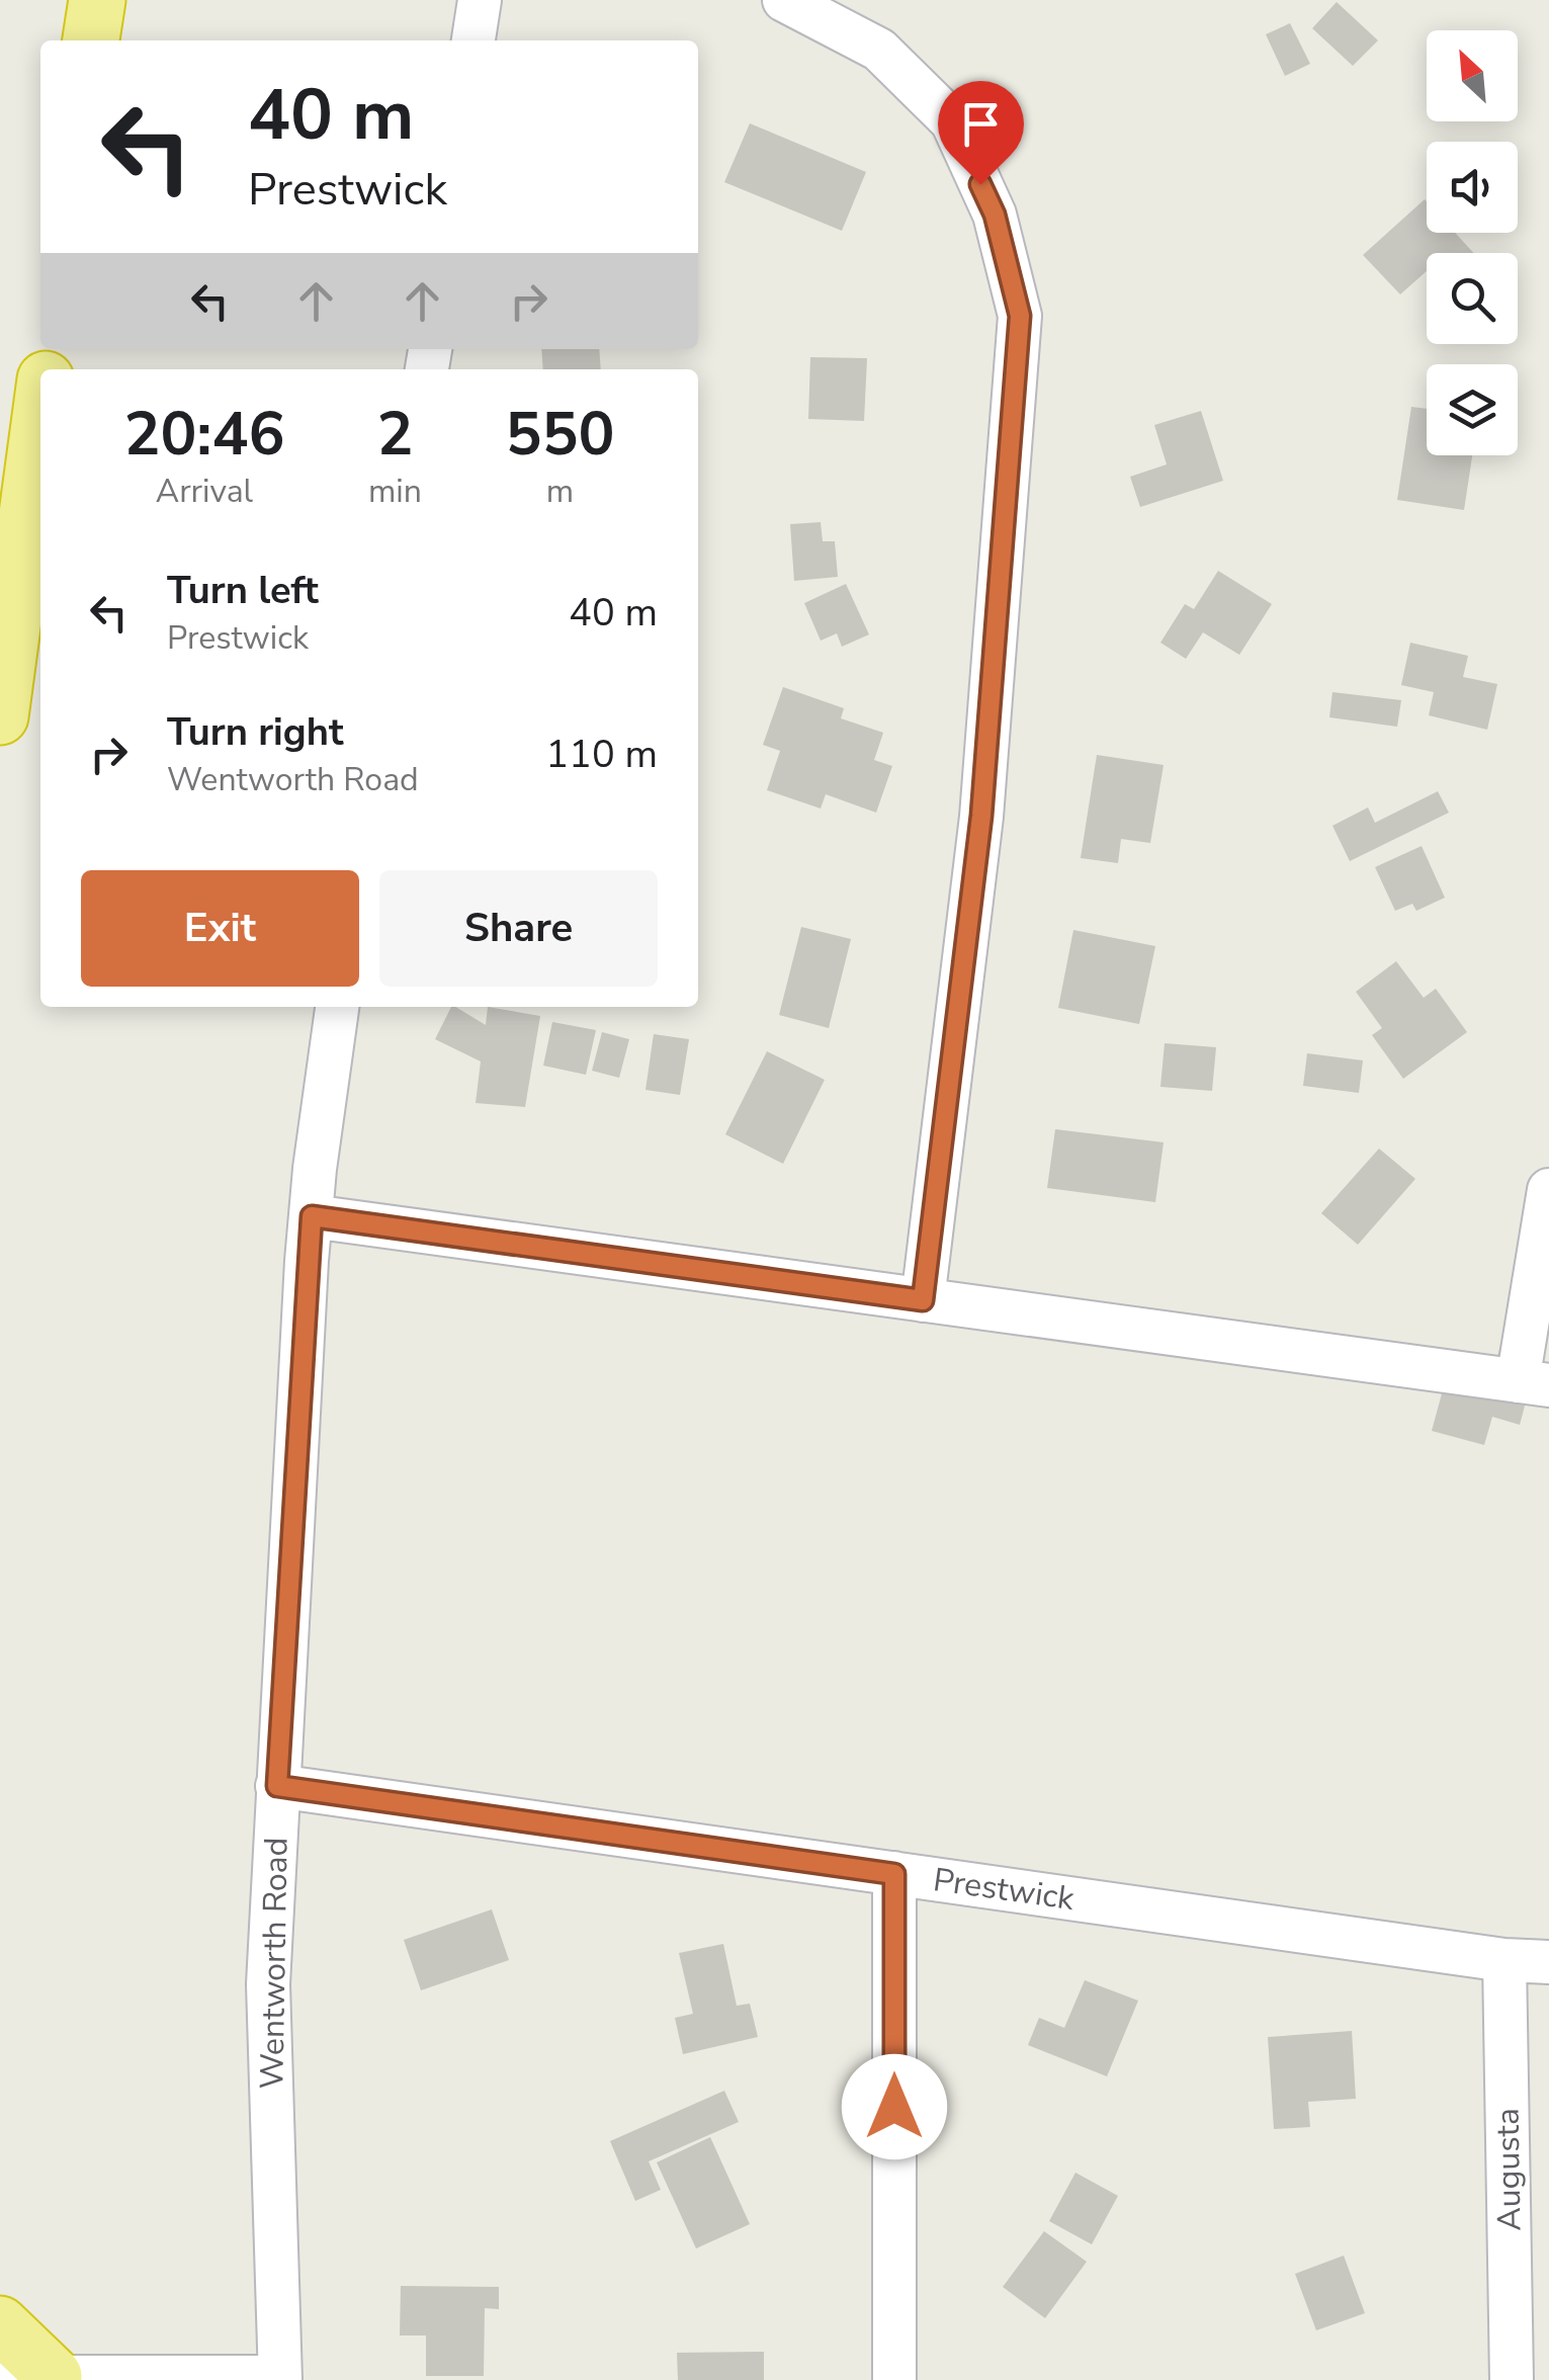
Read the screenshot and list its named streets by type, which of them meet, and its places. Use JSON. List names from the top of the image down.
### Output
{
  "streets": {
    "street": ["Prestwick", "Wentworth Road", "Augusta"]
  },
  "crossings": [
    ["Prestwick", "Wentworth Road"],
    ["Prestwick", "Augusta"]
  ],
  "north": "top left",
  "page": {
    "turn": ["40 m", "Prestwick"],
    "eta": [
      "20:46",
      "Arrival",
      "2",
      "min",
      "550",
      "m"
    ],
    "list": [
      {
        "name": "Turn left",
        "note": "Prestwick",
        "value": "40 m"
      },
      {
        "name": "Turn right",
        "note": "Wentworth Road",
        "value": "110 m"
      }
    ],
    "buttons": ["Exit", "Share"]
  }
}
